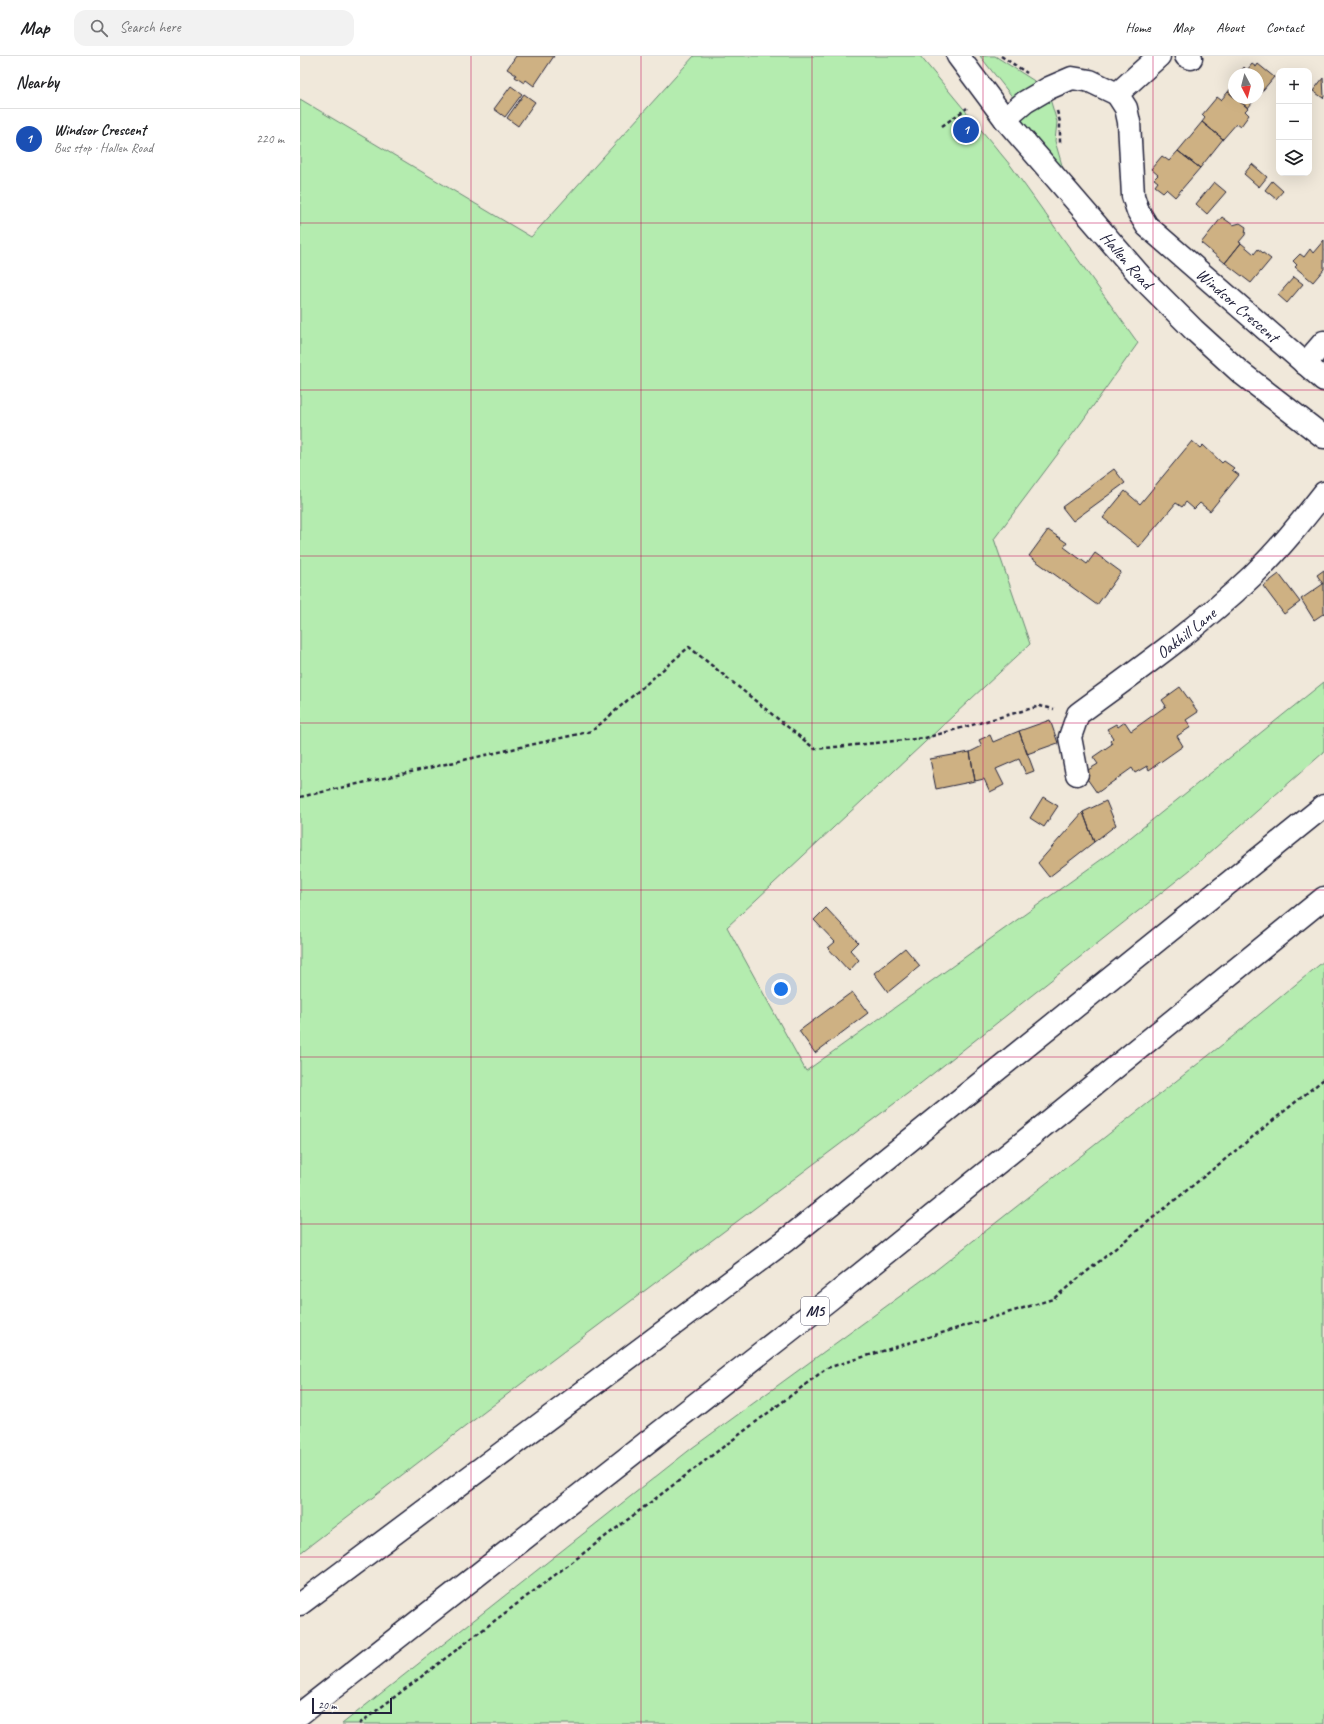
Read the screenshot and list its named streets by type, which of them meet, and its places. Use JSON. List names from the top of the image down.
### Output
{
  "streets": {
    "main road": [
      "Hallen Road",
      "Windsor Crescent",
      "Oakhill Lane",
      "M5"
    ]
  },
  "scale_bar": "20 m",
  "north": "bottom",
  "page": {
    "header": "Map",
    "search": "Search here",
    "nav": [
      "Home",
      "Map",
      "About",
      "Contact"
    ],
    "heading": "Nearby",
    "map_buttons": ["+", "−"],
    "list": [
      {
        "mark": "1",
        "name": "Windsor Crescent",
        "note": "Bus stop · Hallen Road",
        "value": "220 m"
      }
    ],
    "pins": "1",
    "scale": "20 m"
  }
}
